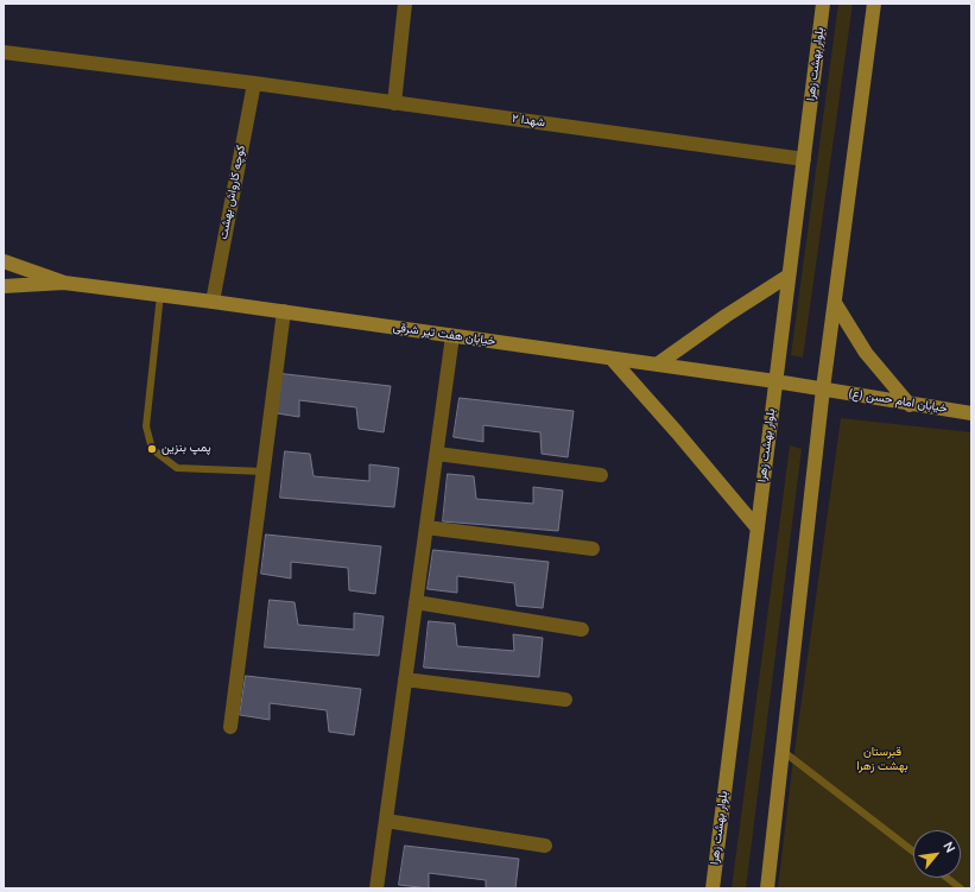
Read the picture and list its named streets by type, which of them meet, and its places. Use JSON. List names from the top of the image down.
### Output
{
  "streets": {
    "main road": ["بلوار بهشت زهرا", "خیابان هفت تیر شرقی", "خیابان امام حسن (ع)"],
    "street": ["شهدا ۲", "کوچه کارواش بهشت"]
  },
  "crossings": [
    ["بلوار بهشت زهرا", "شهدا ۲"],
    ["بلوار بهشت زهرا", "خیابان هفت تیر شرقی"],
    ["شهدا ۲", "کوچه کارواش بهشت"],
    ["کوچه کارواش بهشت", "خیابان هفت تیر شرقی"],
    ["خیابان هفت تیر شرقی", "خیابان امام حسن (ع)"]
  ],
  "parks": ["قبرستان بهشت زهرا"],
  "places": ["پمپ بنزین"],
  "north": "top right"
}
